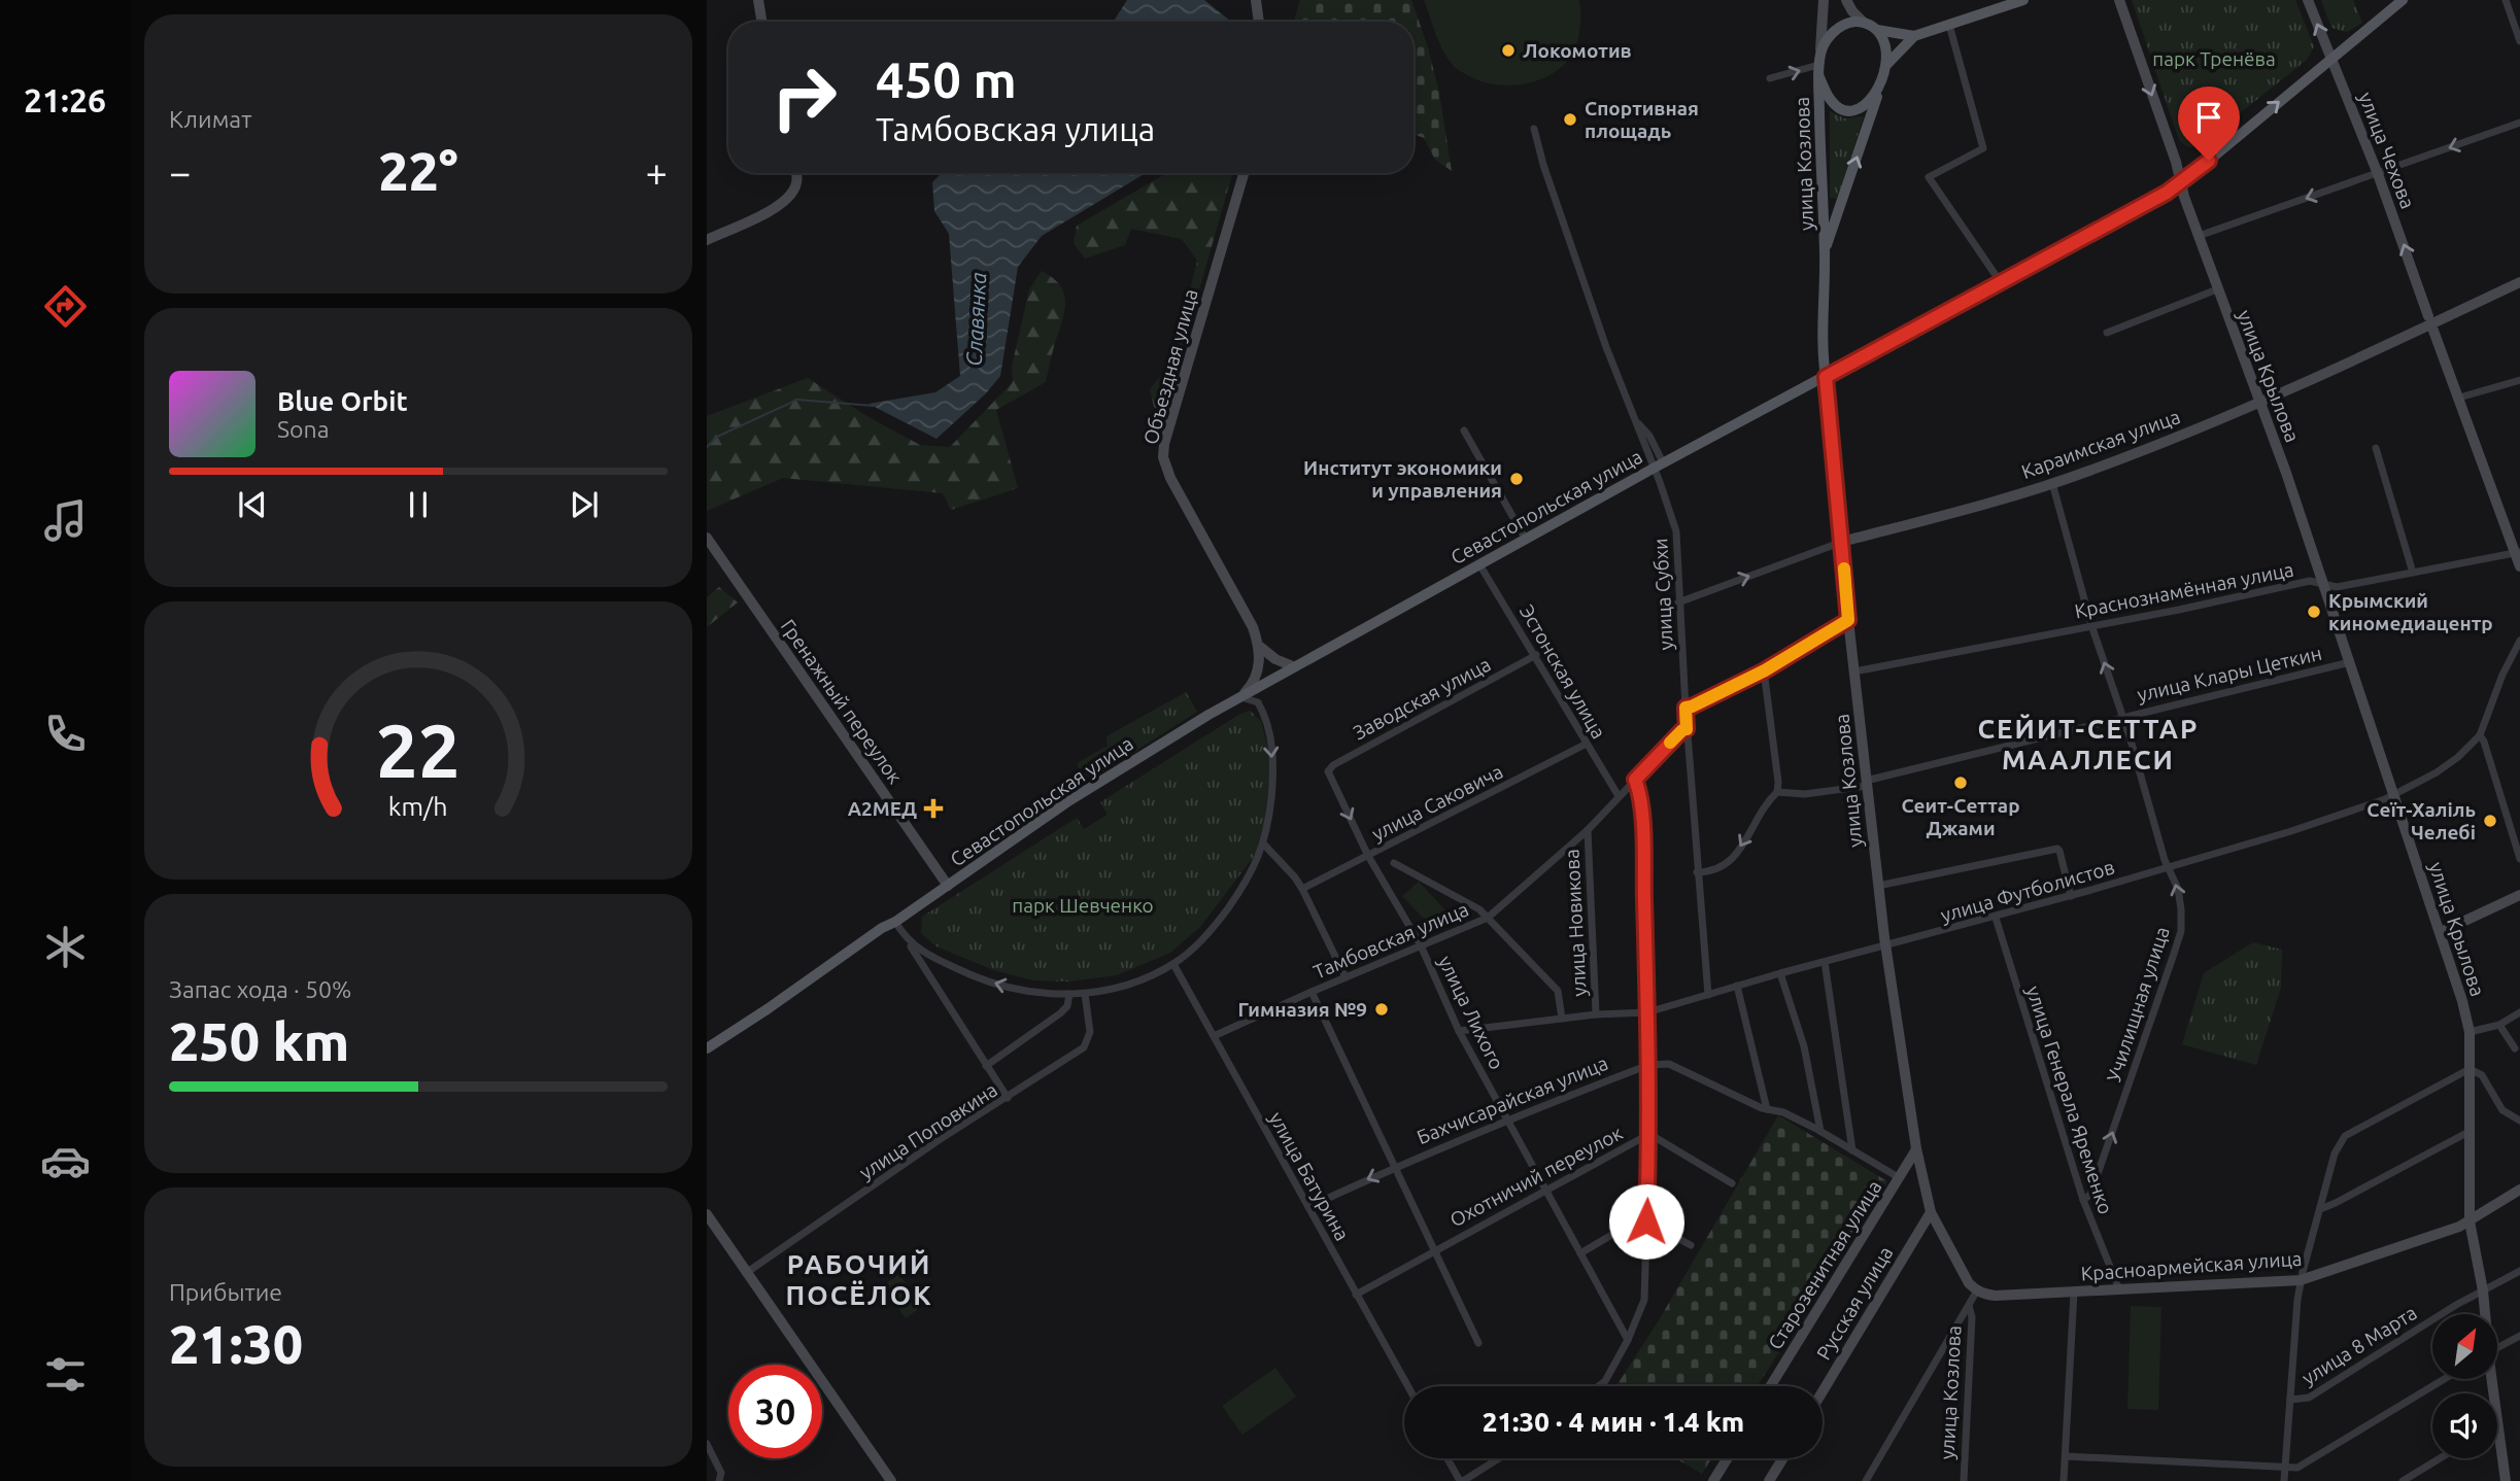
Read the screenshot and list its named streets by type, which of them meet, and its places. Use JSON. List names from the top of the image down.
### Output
{
  "streets": {
    "main road": [
      "улица Чехова",
      "улица Козлова",
      "Объездная улица",
      "улица Крылова",
      "Караимская улица",
      "Севастопольская улица",
      "Гренажный переулок",
      "Бахчисарайская улица",
      "Старозенитная улица",
      "Красноармейская улица",
      "Русская улица"
    ],
    "street": [
      "Краснознамённая улица",
      "улица Субхи",
      "Эстонская улица",
      "улица Клары Цеткин",
      "Заводская улица",
      "улица Саковича",
      "улица Футболистов",
      "улица Новикова",
      "Тамбовская улица",
      "Училищная улица",
      "улица Лихого",
      "улица Генерала Яременко",
      "улица Поповкина",
      "улица Батурина",
      "Охотничий переулок",
      "улица 8 Марта"
    ]
  },
  "crossings": [
    ["улица Чехова", "Севастопольская улица"],
    ["улица Козлова", "Караимская улица"],
    ["улица Козлова", "Севастопольская улица"],
    ["улица Козлова", "Краснознамённая улица"],
    ["улица Козлова", "улица Клары Цеткин"],
    ["улица Козлова", "улица Футболистов"],
    ["улица Козлова", "Бахчисарайская улица"],
    ["улица Козлова", "Старозенитная улица"],
    ["улица Козлова", "Красноармейская улица"],
    ["улица Козлова", "Русская улица"],
    ["улица Крылова", "Караимская улица"],
    ["улица Крылова", "Севастопольская улица"],
    ["улица Крылова", "Краснознамённая улица"],
    ["улица Крылова", "улица Клары Цеткин"],
    ["улица Крылова", "улица Футболистов"],
    ["улица Крылова", "Красноармейская улица"],
    ["улица Крылова", "улица 8 Марта"],
    ["Караимская улица", "улица Субхи"],
    ["Караимская улица", "Училищная улица"],
    ["Севастопольская улица", "улица Субхи"],
    ["Севастопольская улица", "Эстонская улица"],
    ["Севастопольская улица", "Гренажный переулок"],
    ["Краснознамённая улица", "Училищная улица"],
    ["улица Субхи", "улица Футболистов"],
    ["улица Субхи", "Тамбовская улица"],
    ["Эстонская улица", "Заводская улица"],
    ["Эстонская улица", "улица Саковича"],
    ["Эстонская улица", "Тамбовская улица"],
    ["улица Клары Цеткин", "Училищная улица"],
    ["Заводская улица", "улица Лихого"],
    ["улица Саковича", "улица Лихого"],
    ["улица Футболистов", "улица Новикова"],
    ["улица Футболистов", "Училищная улица"],
    ["улица Футболистов", "улица Лихого"],
    ["улица Футболистов", "улица Генерала Яременко"],
    ["улица Новикова", "Тамбовская улица"],
    ["Тамбовская улица", "улица Лихого"],
    ["Тамбовская улица", "улица Батурина"],
    ["Училищная улица", "улица Генерала Яременко"],
    ["улица Лихого", "Бахчисарайская улица"],
    ["улица Лихого", "Охотничий переулок"],
    ["Бахчисарайская улица", "улица Батурина"],
    ["Бахчисарайская улица", "Старозенитная улица"],
    ["улица Генерала Яременко", "Красноармейская улица"],
    ["улица Батурина", "Охотничий переулок"]
  ],
  "one_way": ["улица Чехова", "Училищная улица"],
  "districts": ["СЕЙИТ-СЕТТАР МААЛЛЕСИ", "РАБОЧИЙ ПОСЁЛОК"],
  "water": ["Славянка"],
  "parks": ["парк Тренёва", "парк Шевченко"],
  "places": {
    "other": [
      "Локомотив",
      "Спортивная площадь",
      "Институт экономики и управления",
      "Крымский киномедиацентр",
      "Сеит-Сеттар Джами",
      "Сеїт-Халіль Челебі",
      "Гимназия №9"
    ],
    "health": ["А2МЕД"]
  },
  "north": "top right",
  "page": {
    "tabs": "21:26",
    "tile": [
      "Климат",
      ["Запас хода · 50%", "250 km"],
      ["Прибытие", "21:30"]
    ],
    "turn": ["450 m", "Тамбовская улица"],
    "heat": ["−", "22°", "+"],
    "song": ["Blue Orbit", "Sona"],
    "limit": "30",
    "trip": "21:30 · 4 мин · 1.4 km",
    "gauge": ["22", "km/h"]
  }
}
